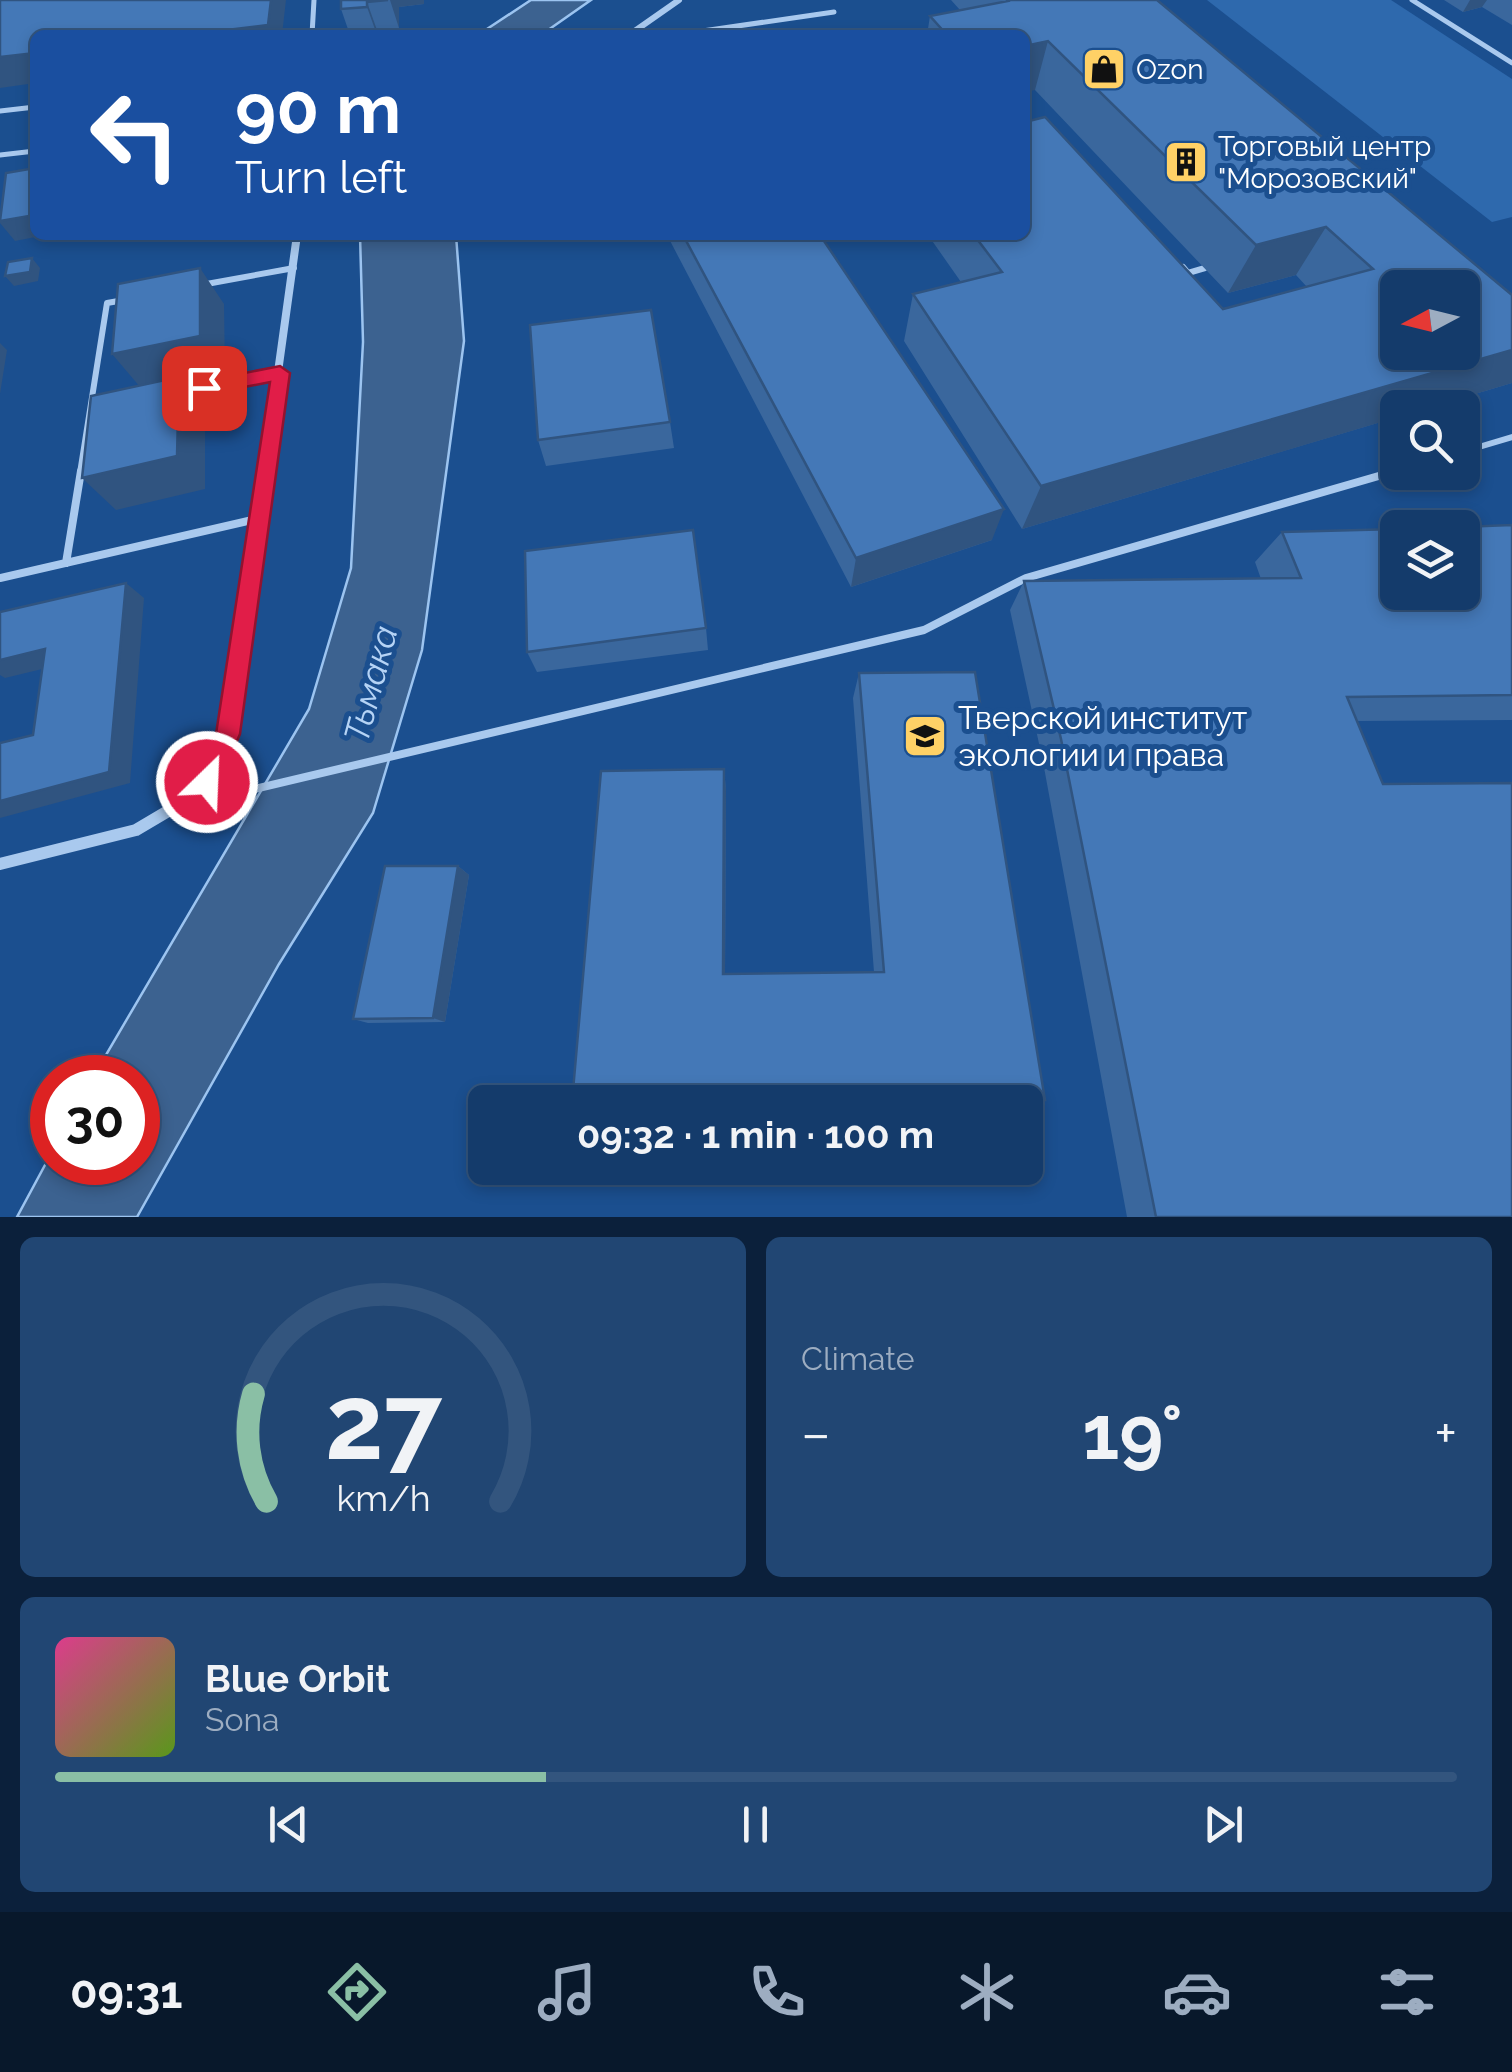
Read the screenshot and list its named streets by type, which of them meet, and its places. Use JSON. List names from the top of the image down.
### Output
{
  "water": ["Тьмака"],
  "places": {
    "shop": ["Ozon"],
    "building": ["Торговый центр \"Морозовский\""],
    "school or university": ["Тверской институт экологии и права"]
  },
  "north": "left",
  "page": {
    "turn": ["90 m", "Turn left"],
    "limit": "30",
    "trip": "09:32 · 1 min · 100 m",
    "tile": "Climate",
    "heat": ["−", "19°", "+"],
    "song": ["Blue Orbit", "Sona"],
    "tabs": "09:31",
    "gauge": ["27", "km/h"]
  }
}
